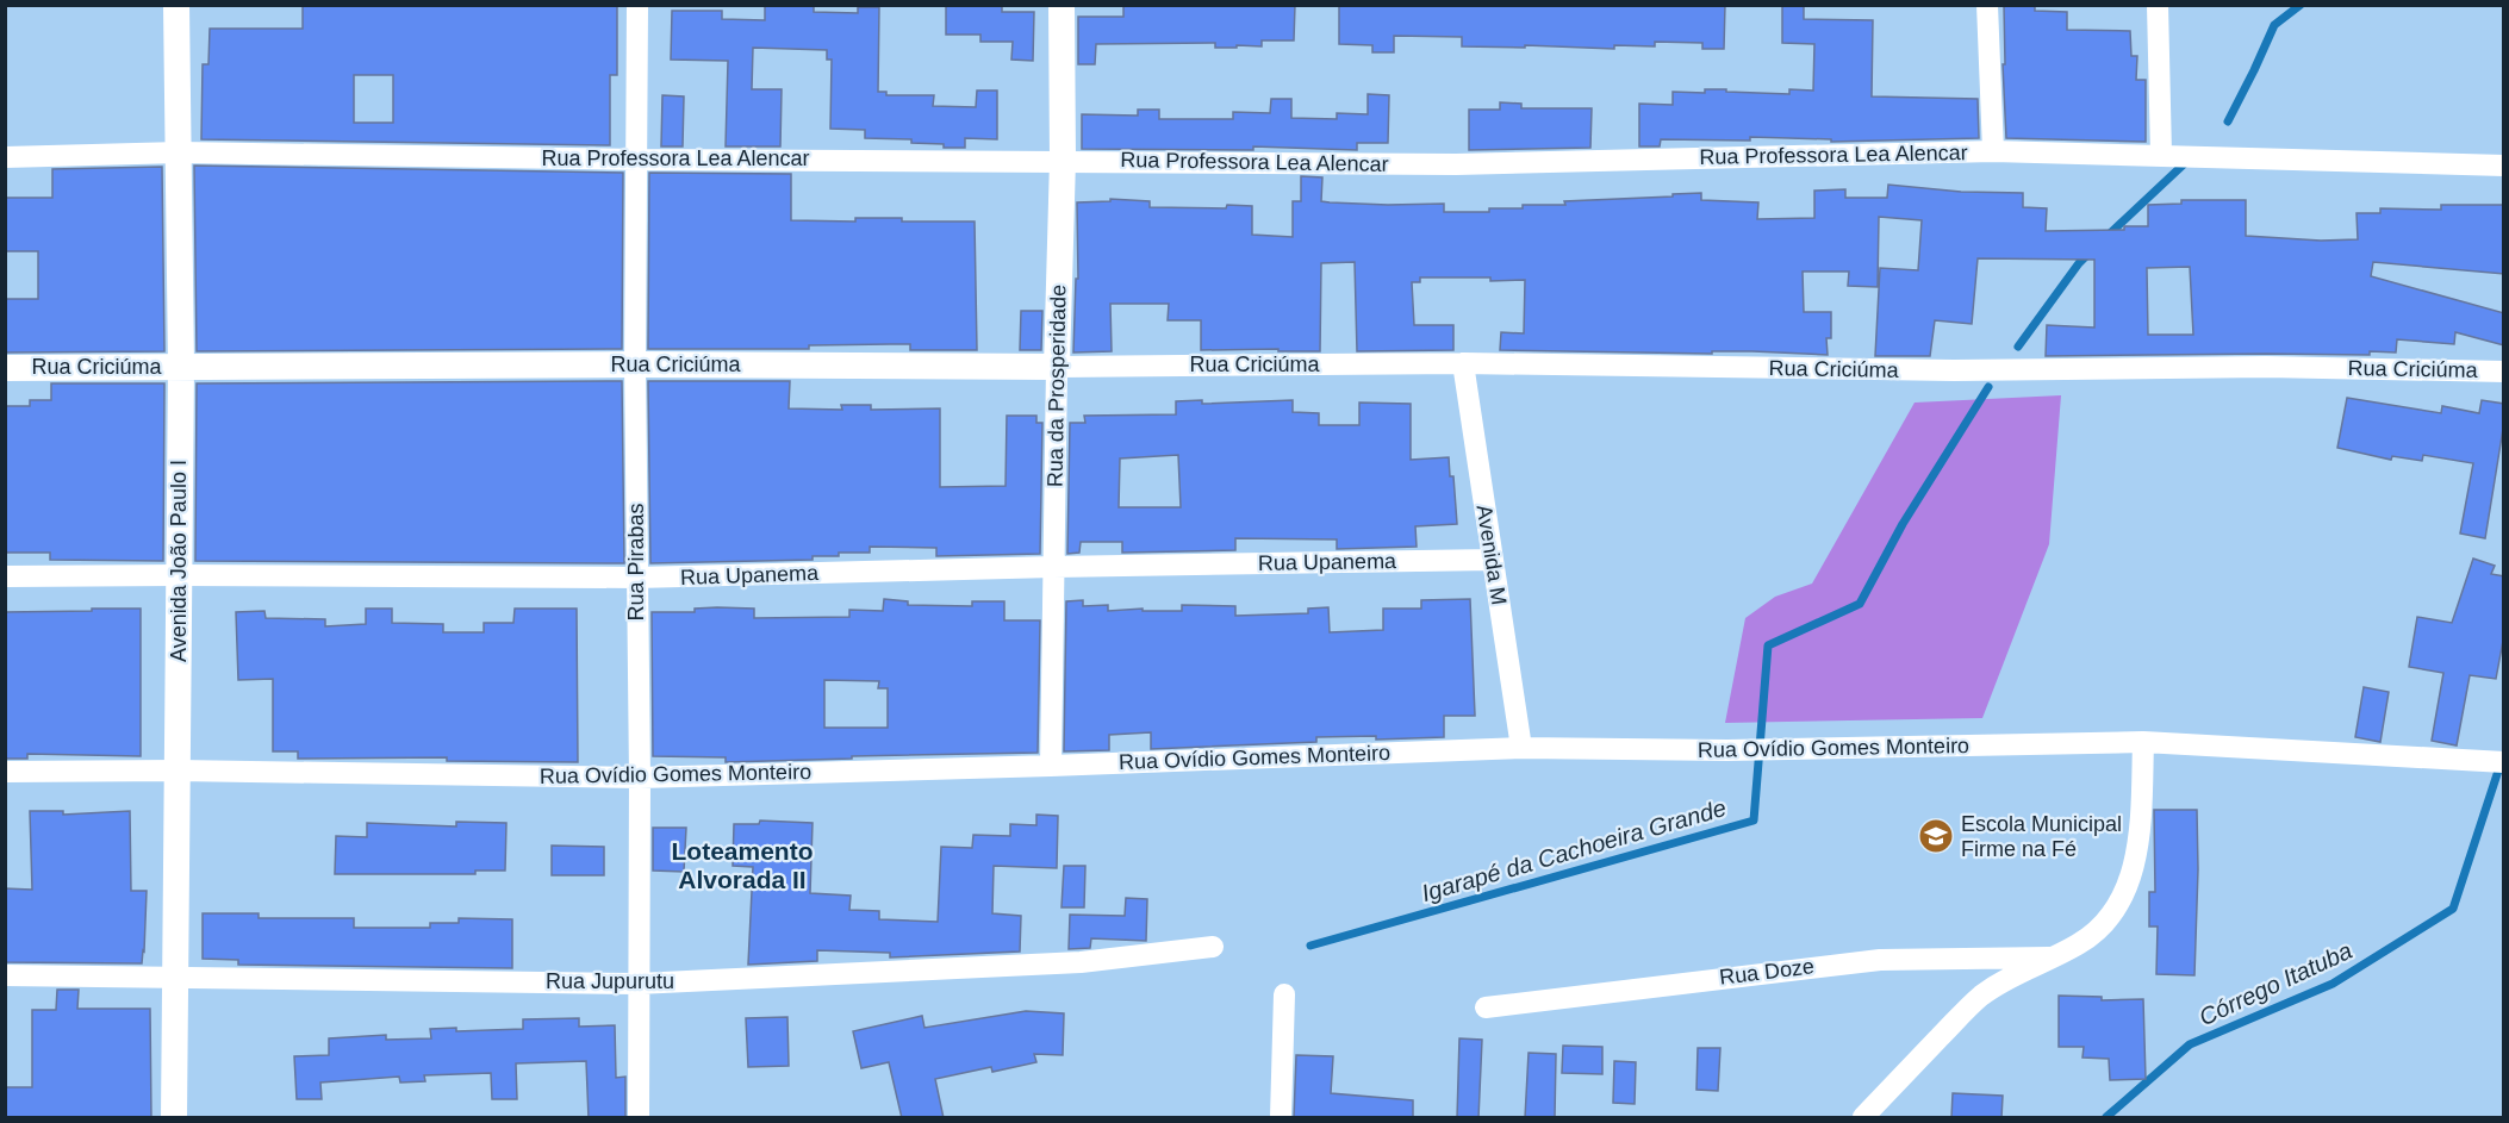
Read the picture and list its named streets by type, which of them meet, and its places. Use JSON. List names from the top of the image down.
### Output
{
  "streets": {
    "street": [
      "Rua Professora Lea Alencar",
      "Rua Criciúma",
      "Rua da Prosperidade",
      "Avenida M",
      "Avenida João Paulo I",
      "Rua Pirabas",
      "Rua Upanema",
      "Rua Ovídio Gomes Monteiro",
      "Rua Doze",
      "Rua Jupurutu"
    ]
  },
  "crossings": [
    ["Rua Professora Lea Alencar", "Rua da Prosperidade"],
    ["Rua Professora Lea Alencar", "Avenida João Paulo I"],
    ["Rua Professora Lea Alencar", "Rua Pirabas"],
    ["Rua Criciúma", "Rua da Prosperidade"],
    ["Rua Criciúma", "Avenida M"],
    ["Rua Criciúma", "Avenida João Paulo I"],
    ["Rua Criciúma", "Rua Pirabas"],
    ["Rua da Prosperidade", "Rua Upanema"],
    ["Rua da Prosperidade", "Rua Ovídio Gomes Monteiro"],
    ["Avenida M", "Rua Upanema"],
    ["Avenida M", "Rua Ovídio Gomes Monteiro"],
    ["Avenida João Paulo I", "Rua Upanema"],
    ["Avenida João Paulo I", "Rua Ovídio Gomes Monteiro"],
    ["Avenida João Paulo I", "Rua Jupurutu"],
    ["Rua Pirabas", "Rua Upanema"],
    ["Rua Pirabas", "Rua Ovídio Gomes Monteiro"],
    ["Rua Pirabas", "Rua Jupurutu"]
  ],
  "districts": ["Loteamento Alvorada II"],
  "water": ["Igarapé da Cachoeira Grande", "Córrego Itatuba"],
  "places": {
    "school or university": ["Escola Municipal Firme na Fé"]
  }
}
